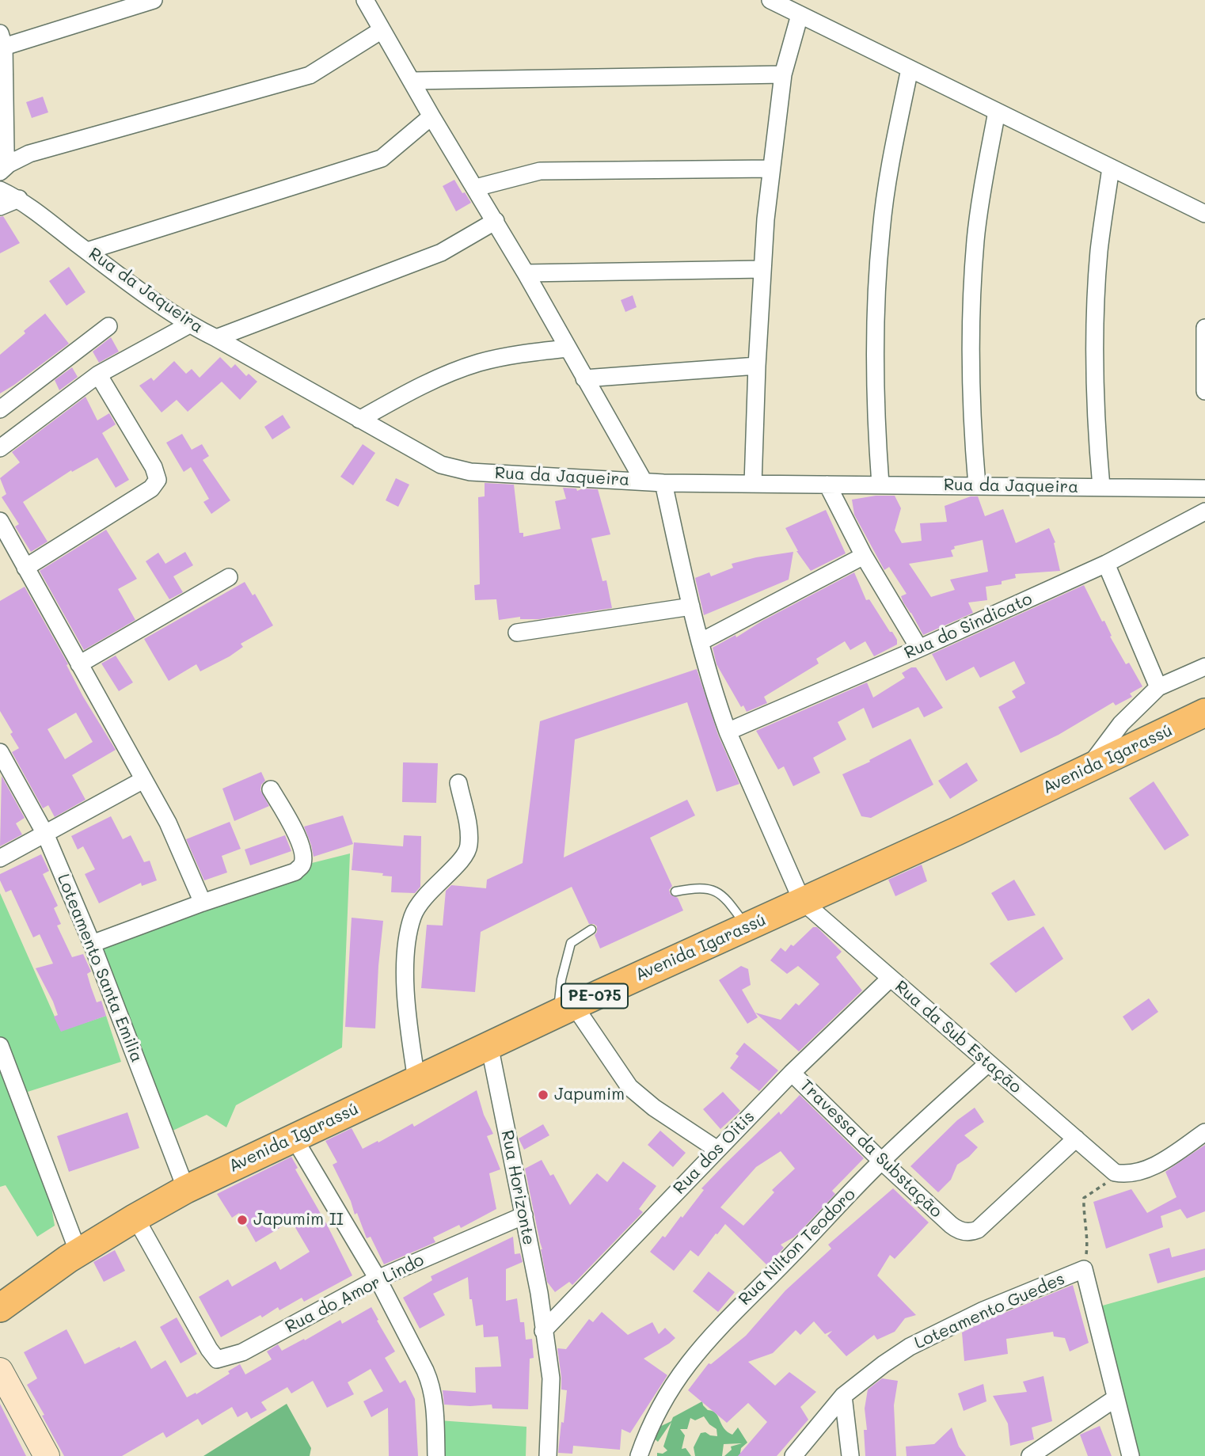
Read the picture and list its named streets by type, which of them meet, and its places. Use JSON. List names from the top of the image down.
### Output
{
  "streets": {
    "main road": ["Avenida Igarassú", "PE-075"],
    "street": [
      "Rua da Jaqueira",
      "Rua do Sindicato",
      "Loteamento Santa Emilia",
      "Rua da Sub Estação",
      "Travessa da Substação",
      "Rua dos Oitis",
      "Rua Horizonte",
      "Rua Nilton Teodoro",
      "Rua do Amor Lindo",
      "Loteamento Guedes"
    ]
  },
  "crossings": [
    ["Avenida Igarassú", "Loteamento Santa Emilia"],
    ["Avenida Igarassú", "Rua da Sub Estação"],
    ["Avenida Igarassú", "Rua Horizonte"],
    ["Avenida Igarassú", "Rua do Amor Lindo"],
    ["Rua da Sub Estação", "Travessa da Substação"],
    ["Rua da Sub Estação", "Rua dos Oitis"],
    ["Rua da Sub Estação", "Rua Nilton Teodoro"],
    ["Travessa da Substação", "Rua dos Oitis"],
    ["Travessa da Substação", "Rua Nilton Teodoro"],
    ["Rua dos Oitis", "Rua Horizonte"],
    ["Rua Horizonte", "Rua do Amor Lindo"]
  ],
  "places": ["Japumim", "Japumim II"]
}
